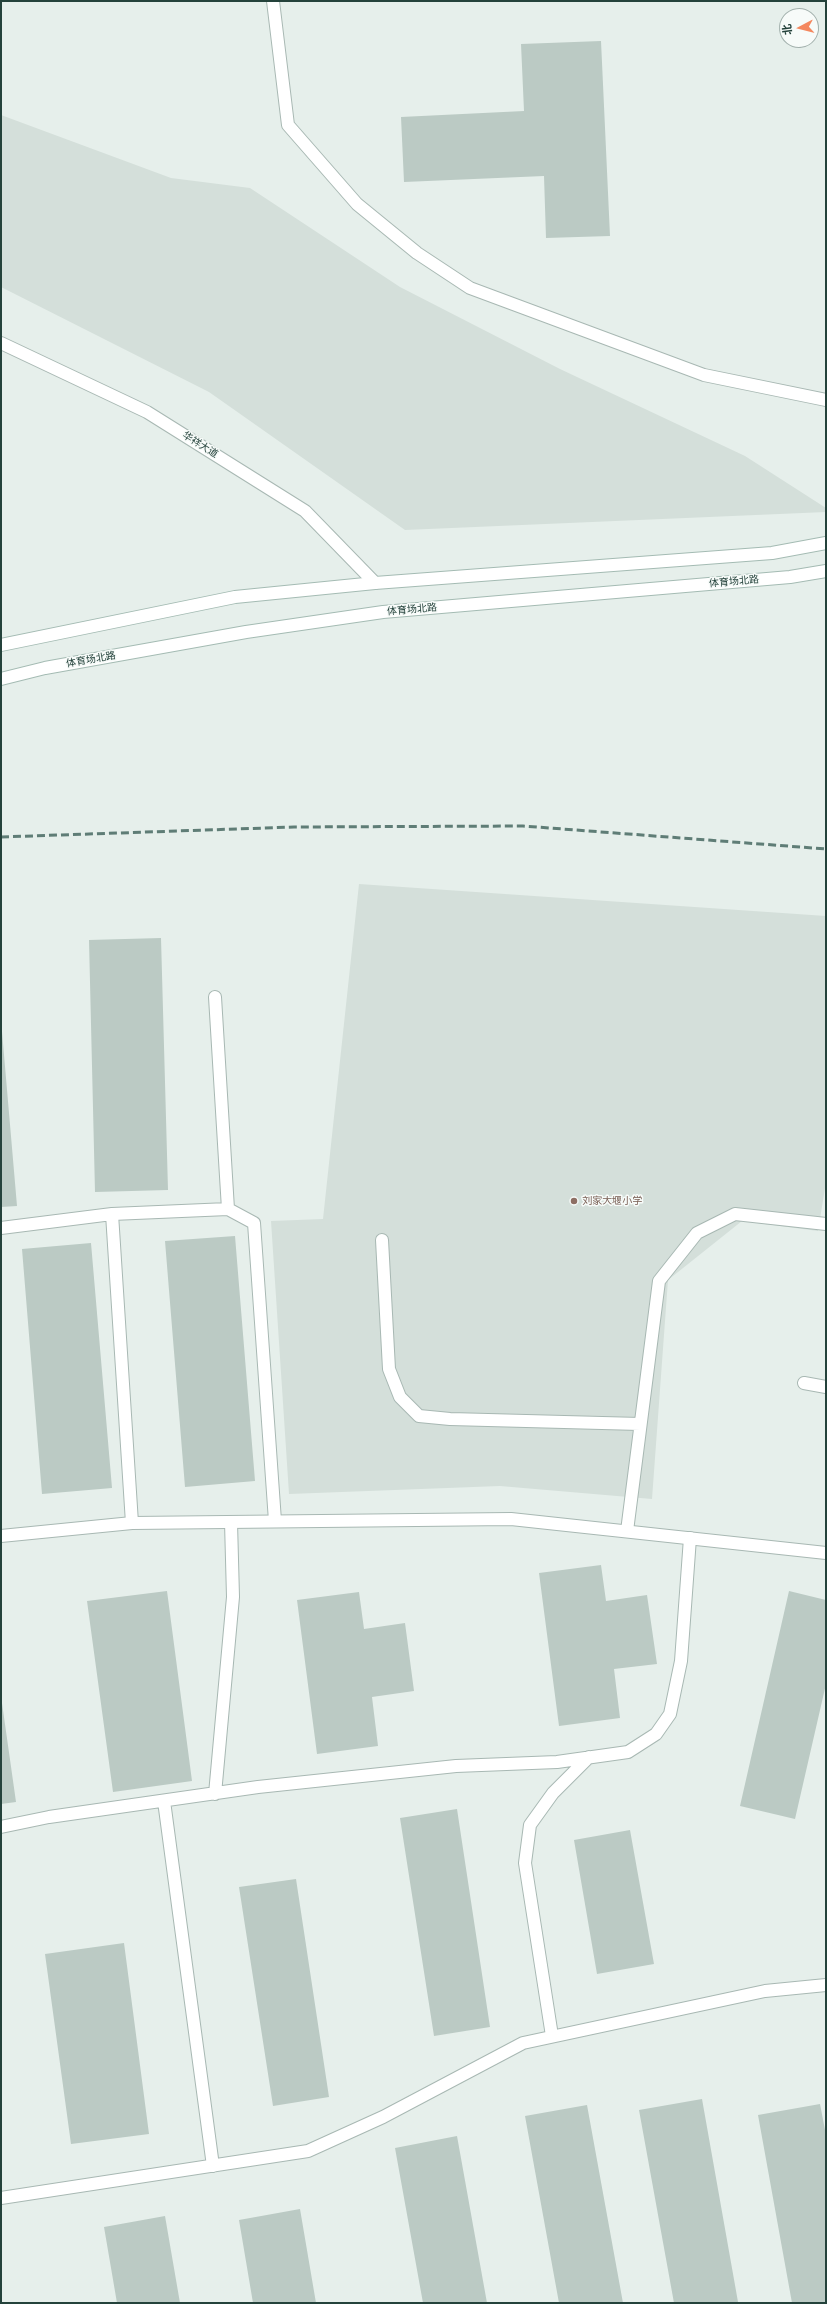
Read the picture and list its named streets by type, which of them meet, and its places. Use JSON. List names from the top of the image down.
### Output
{
  "streets": {
    "street": ["华祥大道", "体育场北路"]
  },
  "places": ["刘家大堰小学"],
  "north": "left"
}
